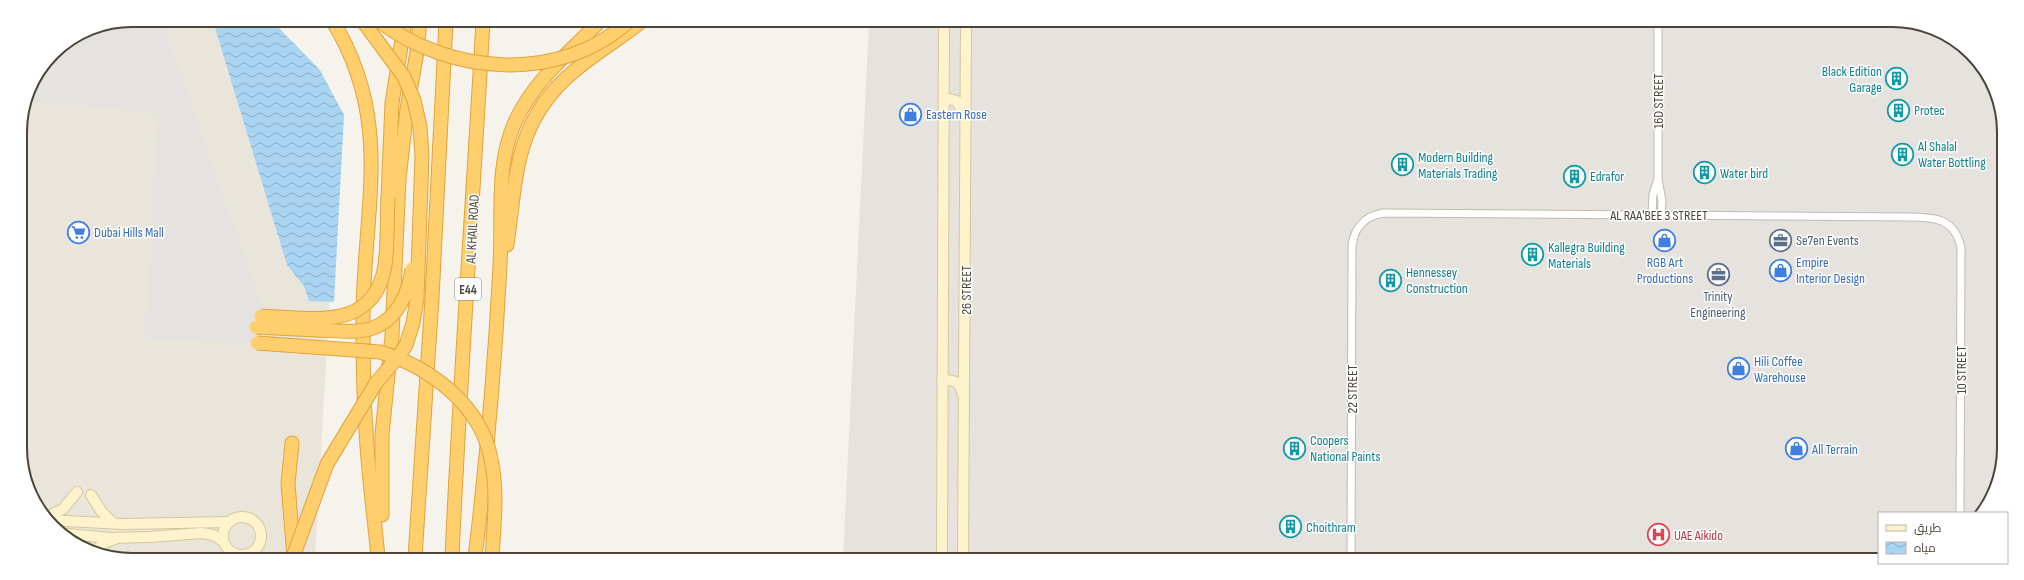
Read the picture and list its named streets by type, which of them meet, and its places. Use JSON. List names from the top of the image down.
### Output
{
  "streets": {
    "highway": ["AL KHAIL ROAD", "E44"],
    "main road": ["26 STREET"],
    "street": [
      "16D STREET",
      "AL RAA'BEE 3 STREET",
      "10 STREET",
      "22 STREET"
    ]
  },
  "crossings": [
    ["16D STREET", "AL RAA'BEE 3 STREET"],
    ["AL RAA'BEE 3 STREET", "10 STREET"],
    ["AL RAA'BEE 3 STREET", "22 STREET"]
  ],
  "places": {
    "building": [
      "Black Edition Garage",
      "Protec",
      "Al Shalal Water Bottling",
      "Modern Building Materials Trading",
      "Water bird",
      "Edrafor",
      "Kallegra Building Materials",
      "Hennessey Construction",
      "Coopers National Paints",
      "Choithram"
    ],
    "shop": [
      "Eastern Rose",
      "RGB Art Productions",
      "Empire Interior Design",
      "Hili Coffee Warehouse",
      "All Terrain"
    ],
    "supermarket": ["Dubai Hills Mall"],
    "office": ["Se7en Events", "Trinity Engineering"],
    "hospital": ["UAE Aikido"]
  },
  "legend": ["طريق", "مياه"]
}
